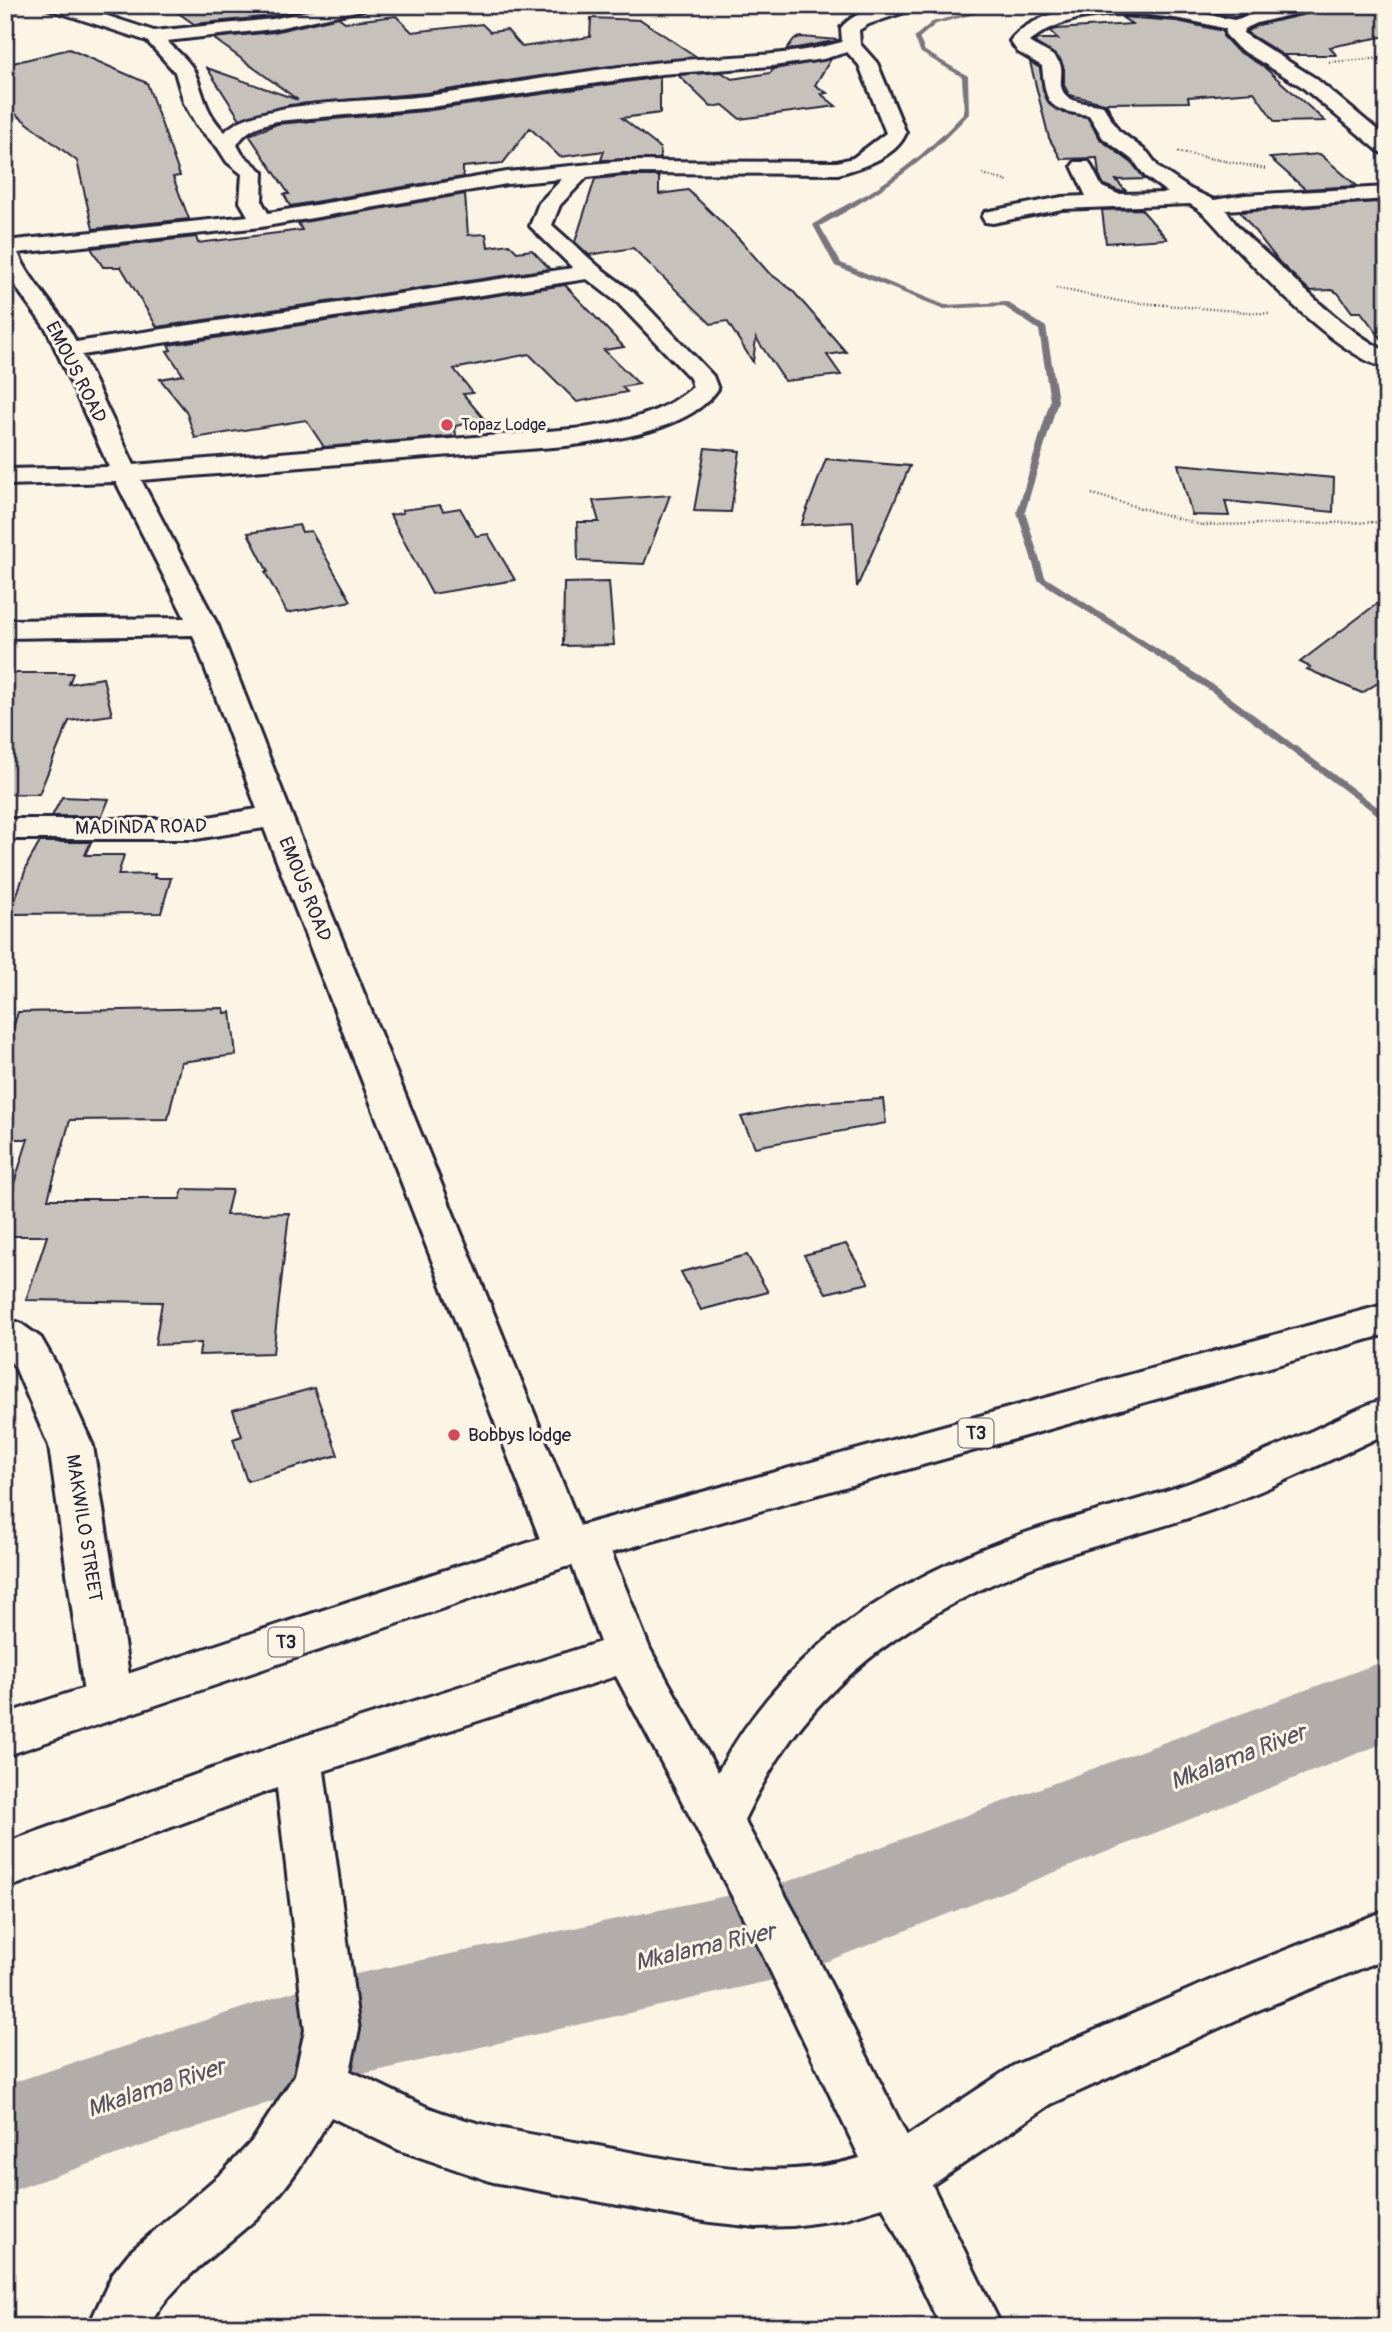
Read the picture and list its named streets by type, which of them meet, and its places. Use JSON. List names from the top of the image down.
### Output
{
  "streets": {
    "main road": [
      "EMOUS ROAD",
      "MADINDA ROAD",
      "T3",
      "MAKWILO STREET"
    ]
  },
  "crossings": [
    ["EMOUS ROAD", "MADINDA ROAD"],
    ["EMOUS ROAD", "T3"],
    ["T3", "MAKWILO STREET"]
  ],
  "water": ["Mkalama River"],
  "places": ["Topaz Lodge", "Bobbys lodge"]
}
